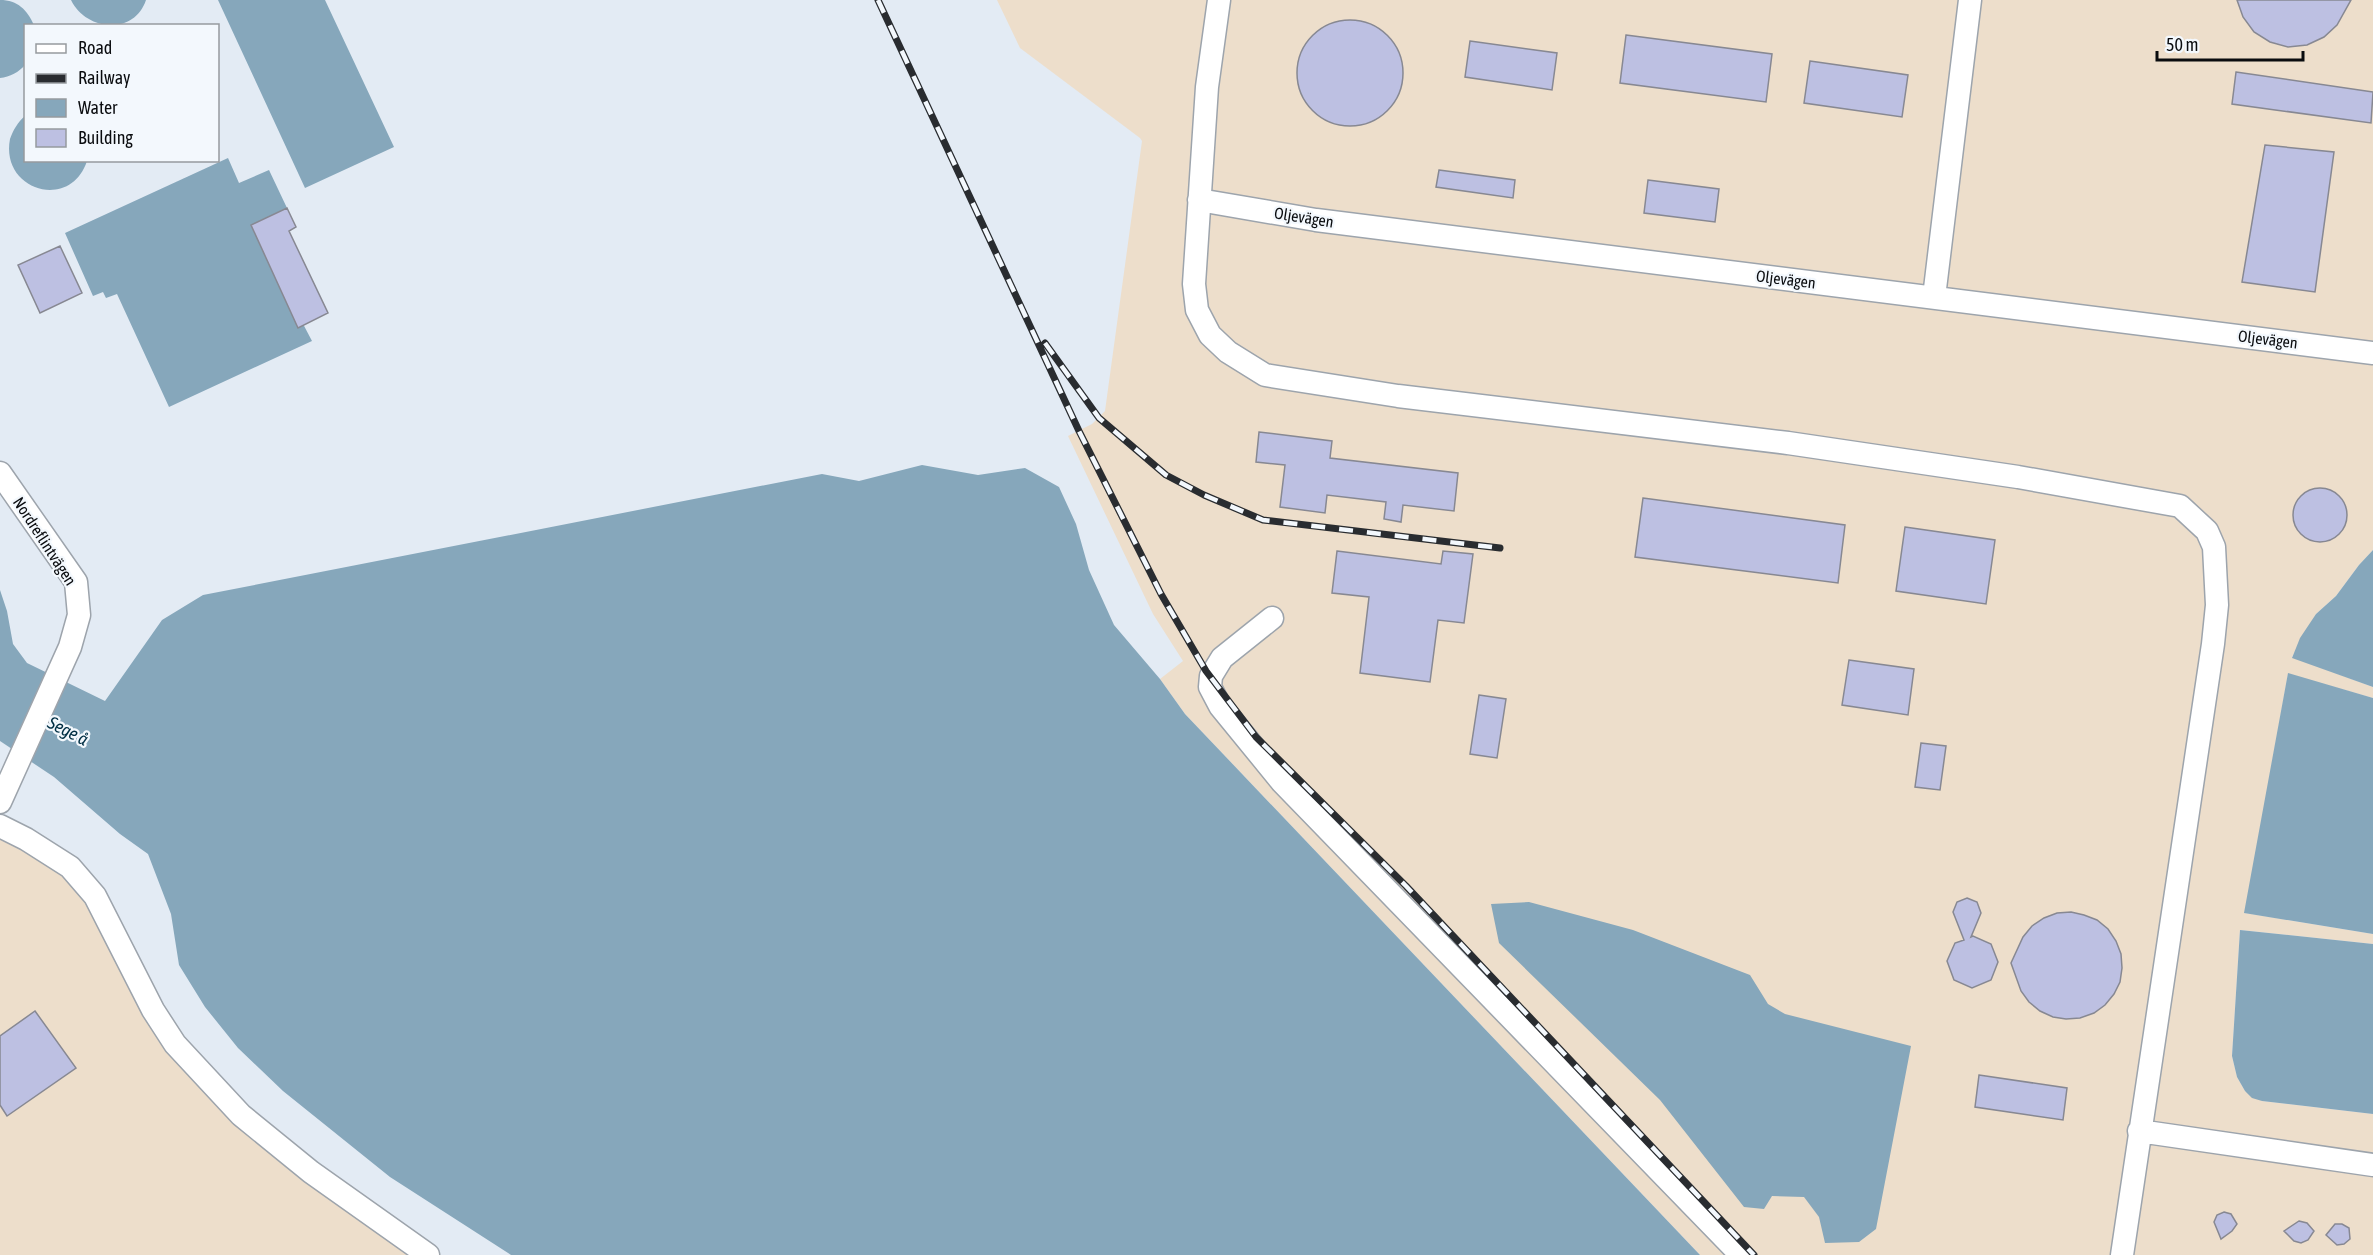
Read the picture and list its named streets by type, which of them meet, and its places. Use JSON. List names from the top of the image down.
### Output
{
  "streets": {
    "street": ["Oljevägen", "Nordreflintvägen"]
  },
  "water": ["Sege å"],
  "legend": [
    "Road",
    "Railway",
    "Water",
    "Building"
  ],
  "scale_bar": "50 m"
}
